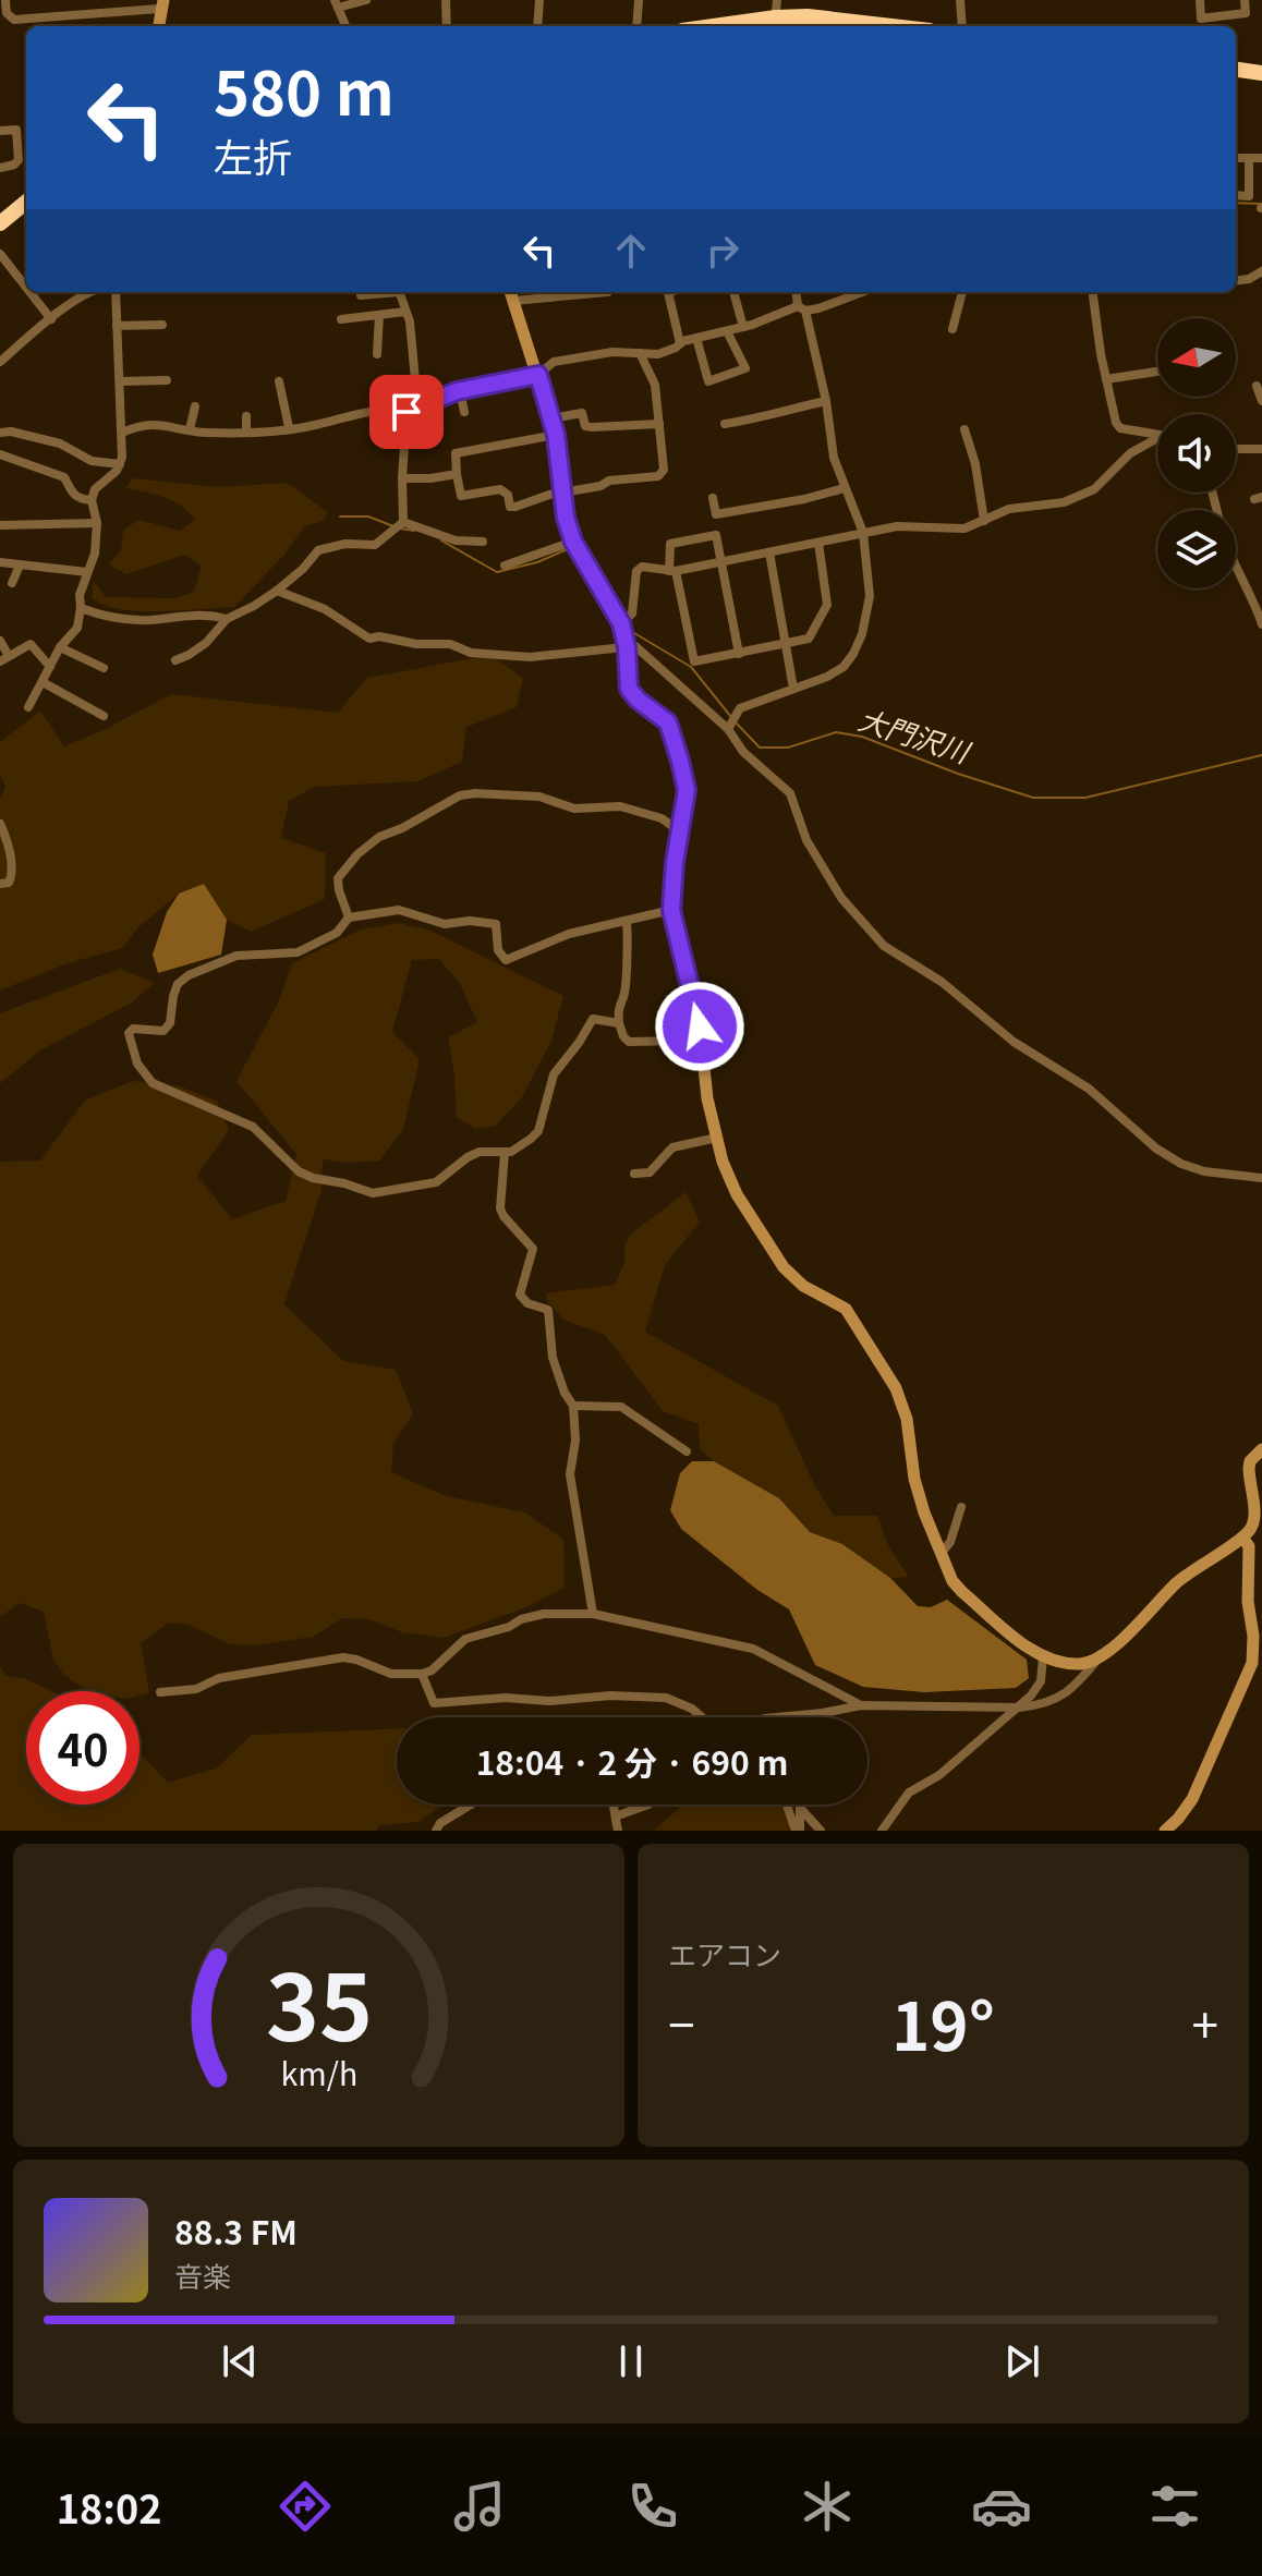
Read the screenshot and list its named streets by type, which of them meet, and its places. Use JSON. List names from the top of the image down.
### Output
{
  "water": ["大門沢川"],
  "north": "left",
  "page": {
    "turn": ["580 m", "左折"],
    "limit": "40",
    "trip": "18:04 · 2 分 · 690 m",
    "tile": "エアコン",
    "heat": ["−", "19°", "+"],
    "song": ["88.3 FM", "音楽"],
    "tabs": "18:02",
    "gauge": ["35", "km/h"]
  }
}
